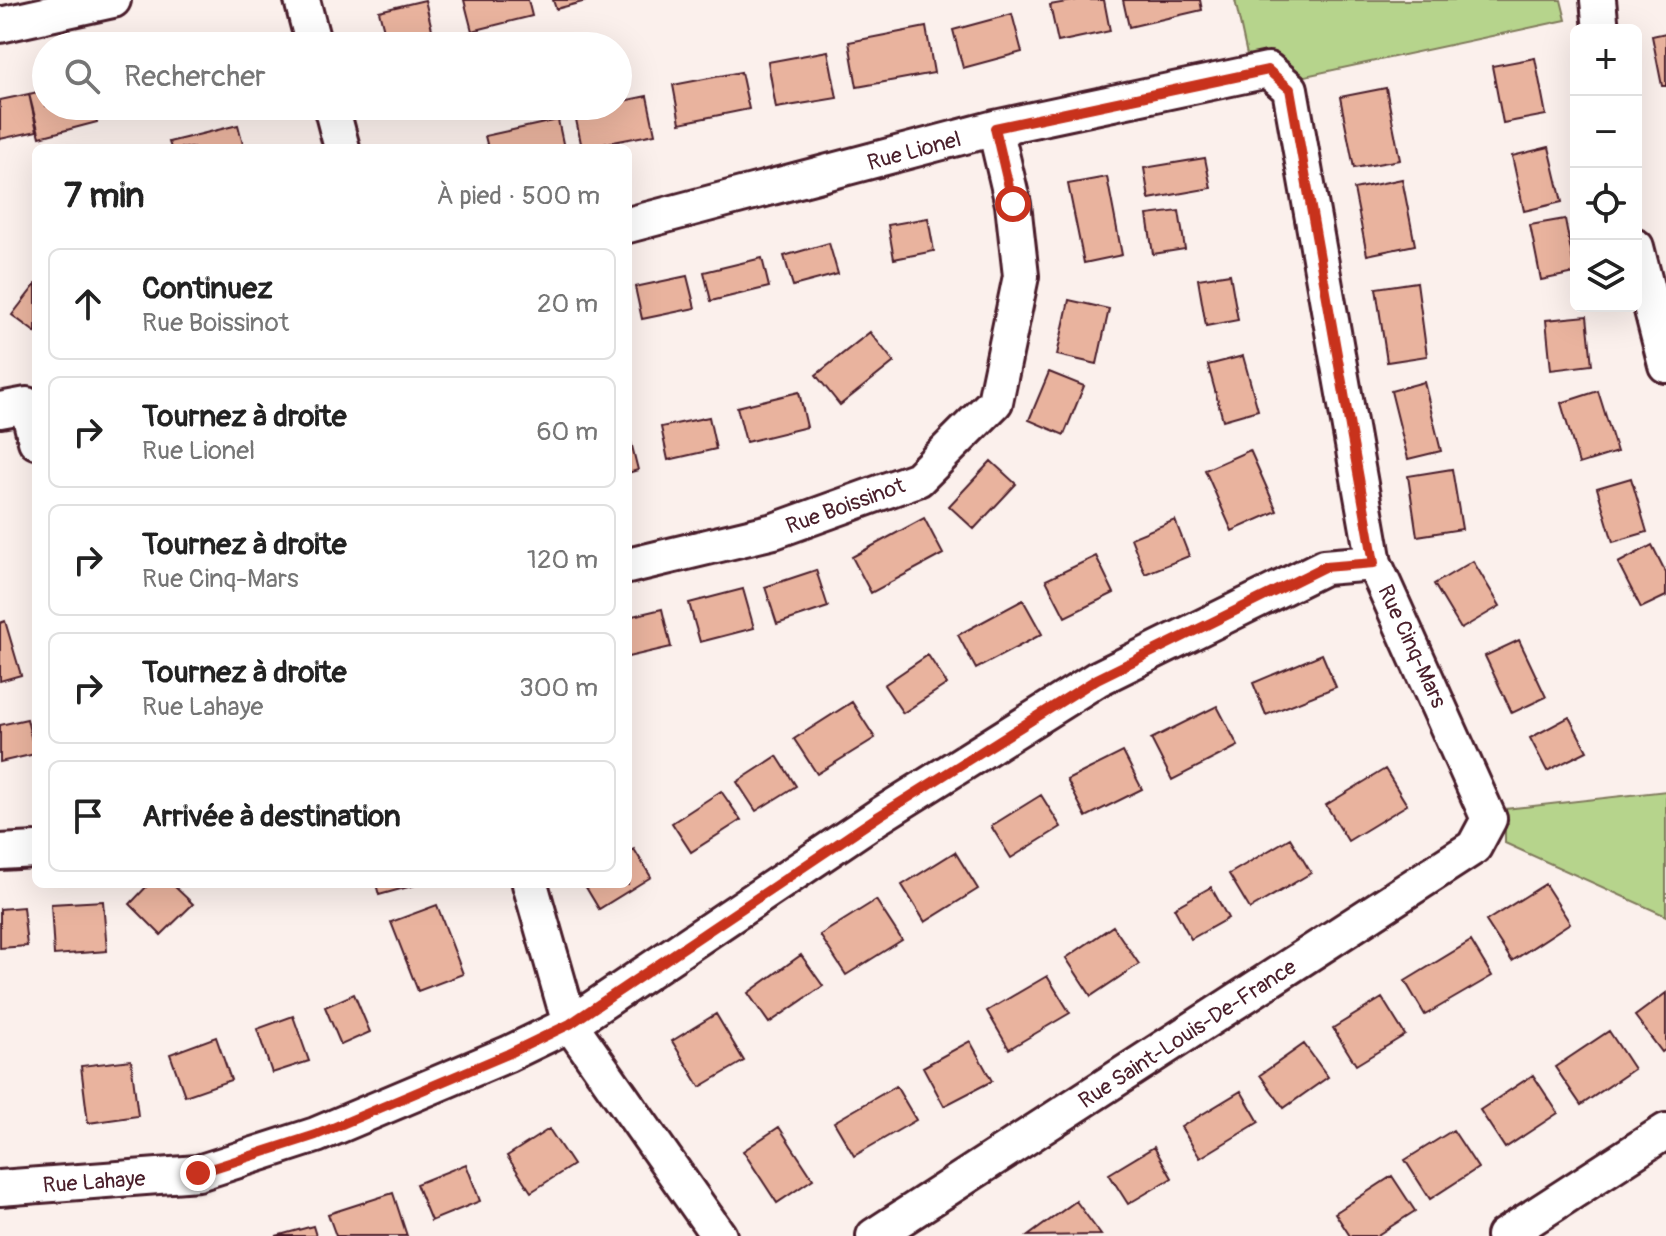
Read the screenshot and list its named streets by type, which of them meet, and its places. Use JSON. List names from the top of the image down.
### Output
{
  "streets": {
    "street": [
      "Rue Lionel",
      "Rue Boissinot",
      "Rue Cinq-Mars",
      "Rue Saint-Louis-De-France",
      "Rue Lahaye"
    ]
  },
  "crossings": [
    ["Rue Lionel", "Rue Boissinot"],
    ["Rue Lionel", "Rue Cinq-Mars"],
    ["Rue Cinq-Mars", "Rue Saint-Louis-De-France"],
    ["Rue Cinq-Mars", "Rue Lahaye"]
  ],
  "page": {
    "map_buttons": ["+", "−"],
    "search": "Rechercher",
    "heading": ["7 min", "À pied · 500 m"],
    "list": [
      ["Continuez", "Rue Boissinot", "20 m"],
      ["Tournez à droite", "Rue Lionel", "60 m"],
      ["Tournez à droite", "Rue Cinq-Mars", "120 m"],
      ["Tournez à droite", "Rue Lahaye", "300 m"],
      "Arrivée à destination"
    ]
  }
}
